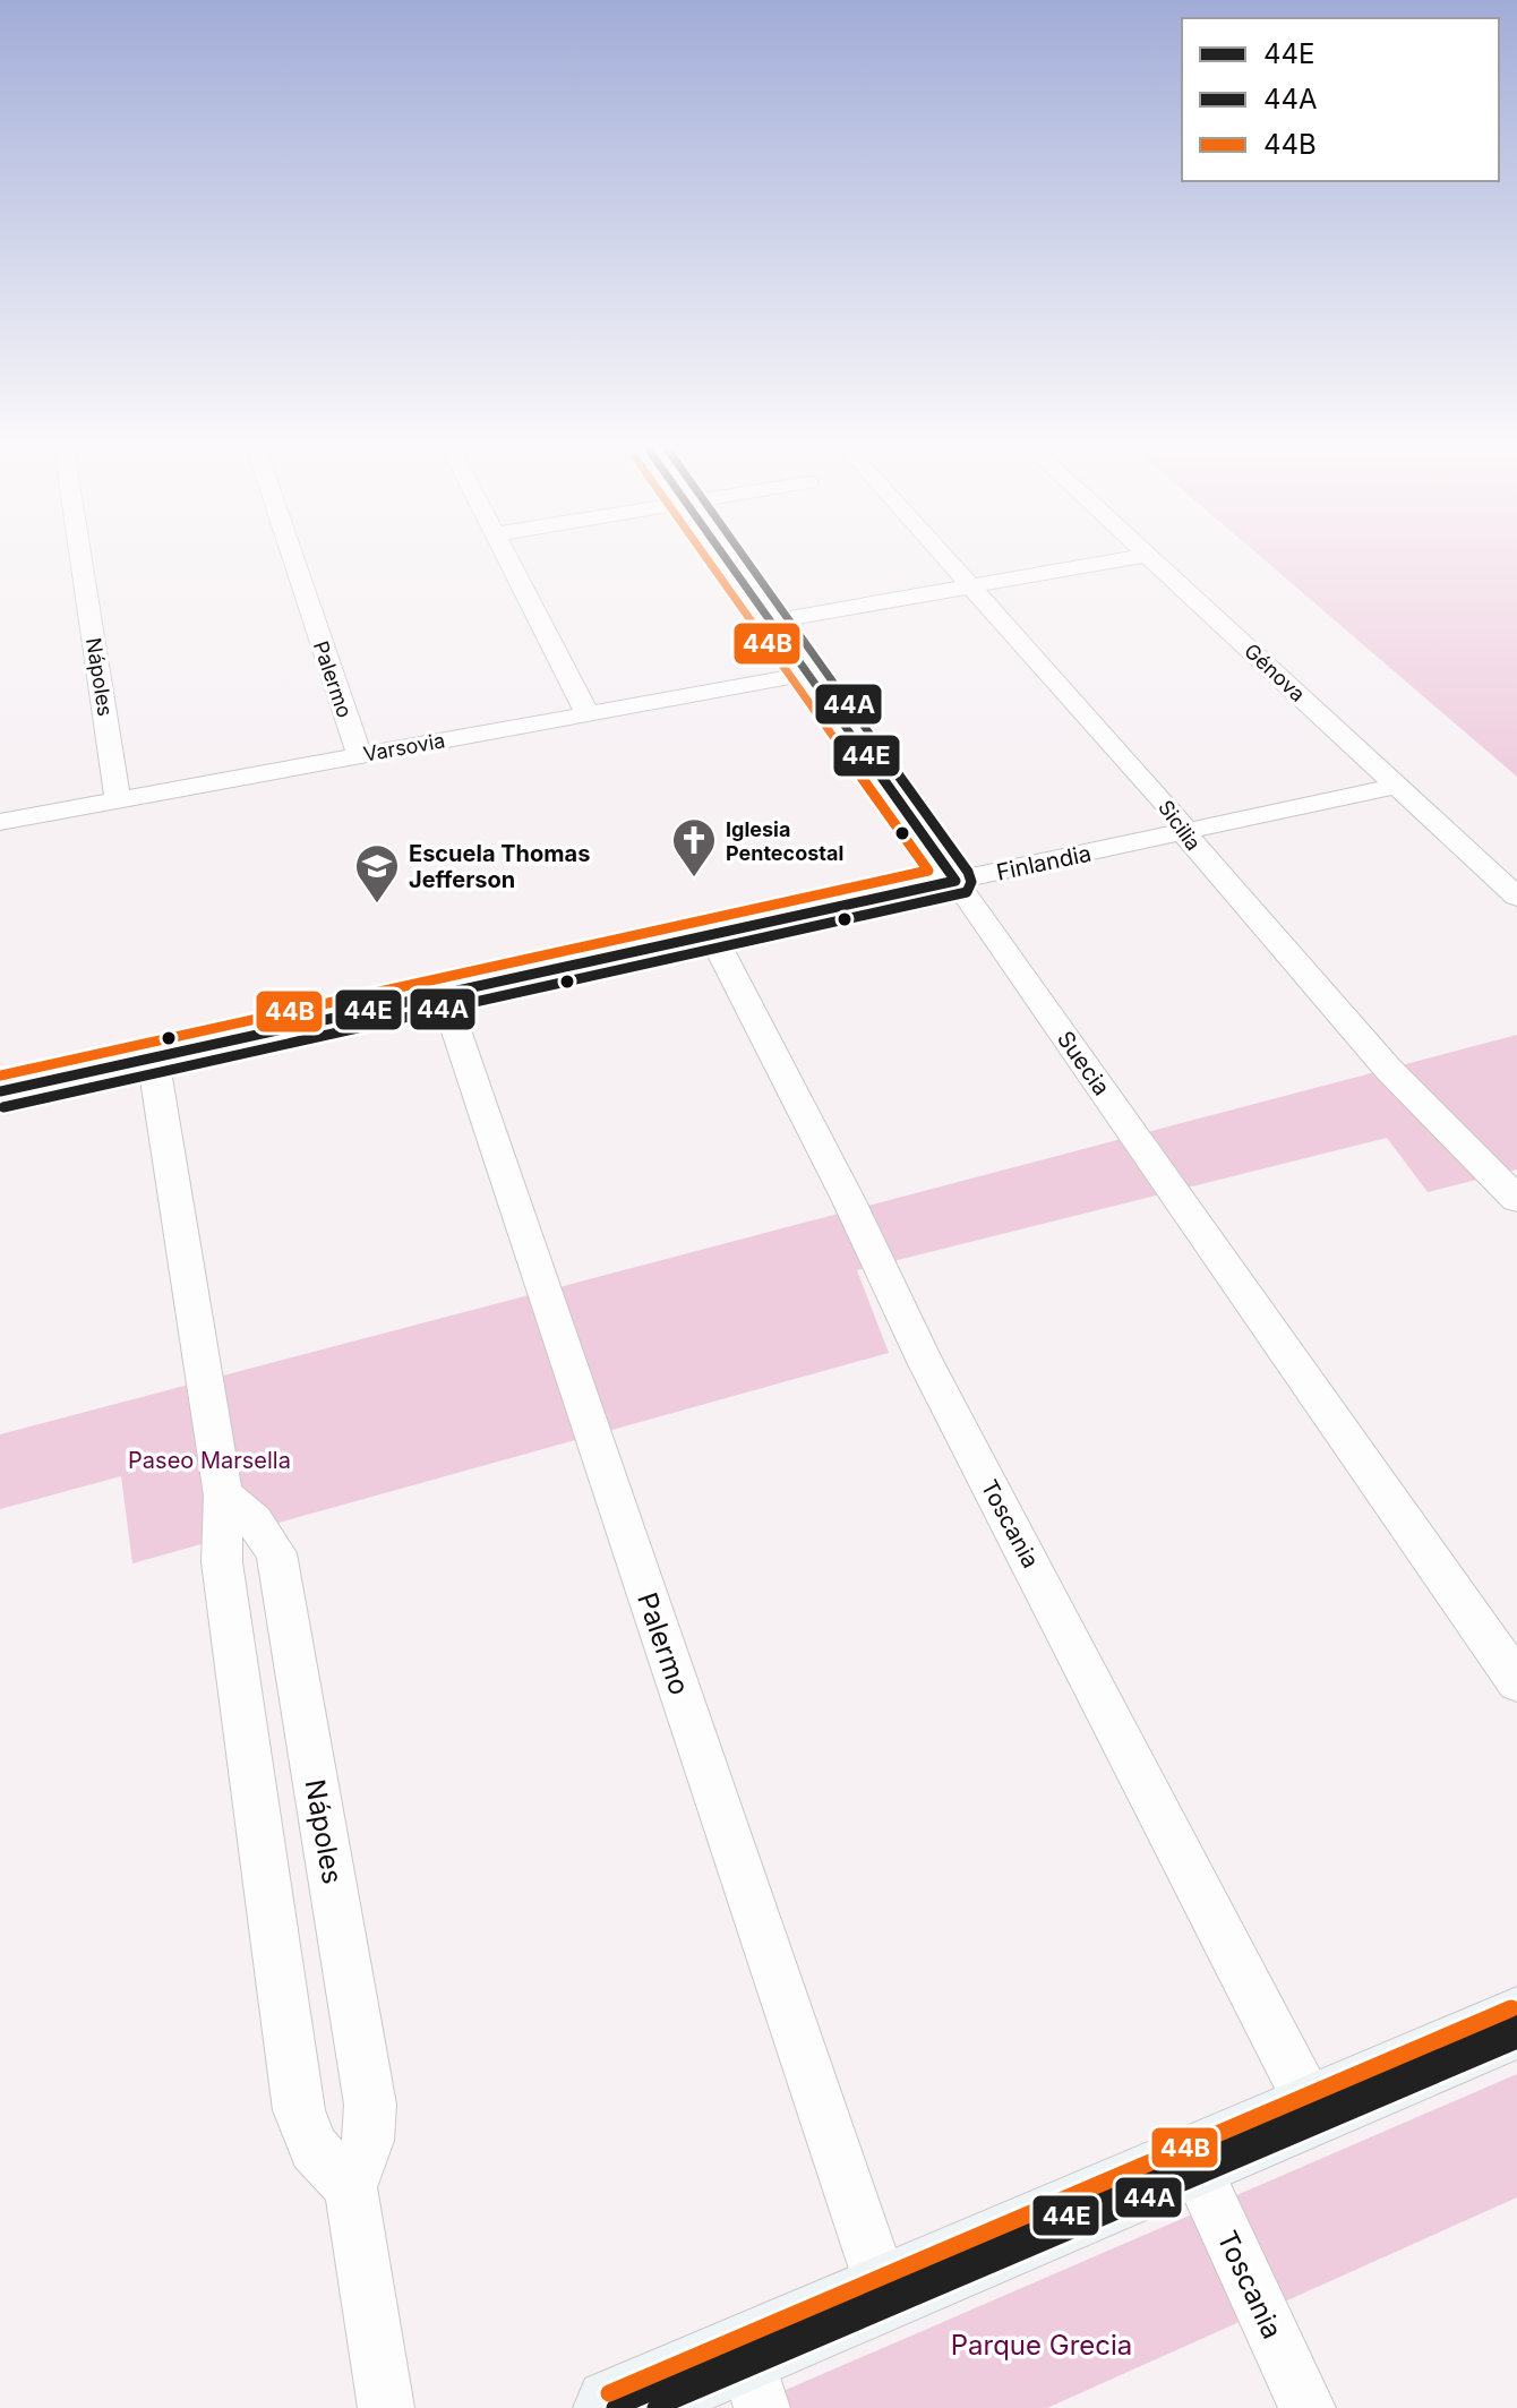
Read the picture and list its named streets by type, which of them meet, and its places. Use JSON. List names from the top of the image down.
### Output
{
  "streets": {
    "street": [
      "Génova",
      "Nápoles",
      "Palermo",
      "Varsovia",
      "Sicilia",
      "Finlandia",
      "Suecia",
      "Toscania"
    ]
  },
  "crossings": [
    ["Génova", "Finlandia"],
    ["Nápoles", "Varsovia"],
    ["Palermo", "Varsovia"],
    ["Palermo", "Finlandia"],
    ["Varsovia", "Suecia"],
    ["Sicilia", "Finlandia"],
    ["Finlandia", "Suecia"],
    ["Finlandia", "Toscania"]
  ],
  "parks": ["Paseo Marsella", "Parque Grecia"],
  "places": {
    "church": ["Iglesia Pentecostal"],
    "school or university": ["Escuela Thomas Jefferson"]
  },
  "lines": ["transit line 44E", "transit line 44A", "transit line 44B"],
  "legend": ["44E", "44A", "44B"]
}
